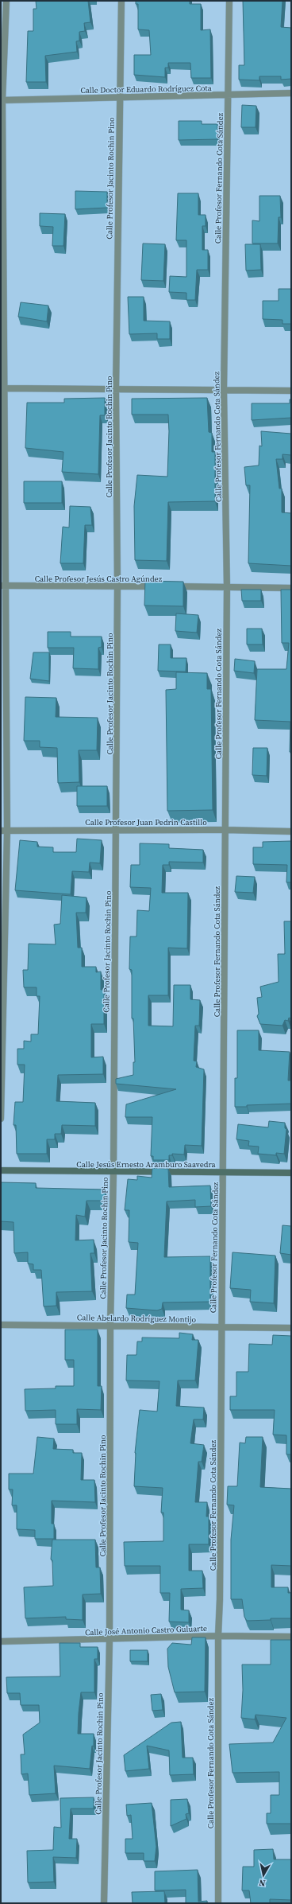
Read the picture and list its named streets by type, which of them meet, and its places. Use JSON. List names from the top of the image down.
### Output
{
  "streets": {
    "street": [
      "Calle Doctor Eduardo Rodríguez Cota",
      "Calle Profesor Jacinto Rochin Pino",
      "Calle Profesor Fernando Cota Sández",
      "Calle Profesor Jesús Castro Agúndez",
      "Calle Profesor Juan Pedrin Castillo",
      "Calle Jesús Ernesto Aramburo Saavedra",
      "Calle Abelardo Rodríguez Montijo",
      "Calle José Antonio Castro Guluarte"
    ]
  },
  "crossings": [
    ["Calle Doctor Eduardo Rodríguez Cota", "Calle Profesor Jacinto Rochin Pino"],
    ["Calle Doctor Eduardo Rodríguez Cota", "Calle Profesor Fernando Cota Sández"],
    ["Calle Profesor Jacinto Rochin Pino", "Calle Profesor Jesús Castro Agúndez"],
    ["Calle Profesor Jacinto Rochin Pino", "Calle Profesor Juan Pedrin Castillo"],
    ["Calle Profesor Jacinto Rochin Pino", "Calle Jesús Ernesto Aramburo Saavedra"],
    ["Calle Profesor Jacinto Rochin Pino", "Calle Abelardo Rodríguez Montijo"],
    ["Calle Profesor Jacinto Rochin Pino", "Calle José Antonio Castro Guluarte"],
    ["Calle Profesor Fernando Cota Sández", "Calle Profesor Jesús Castro Agúndez"],
    ["Calle Profesor Fernando Cota Sández", "Calle Profesor Juan Pedrin Castillo"],
    ["Calle Profesor Fernando Cota Sández", "Calle Jesús Ernesto Aramburo Saavedra"],
    ["Calle Profesor Fernando Cota Sández", "Calle Abelardo Rodríguez Montijo"],
    ["Calle Profesor Fernando Cota Sández", "Calle José Antonio Castro Guluarte"]
  ],
  "north": "bottom"
}
